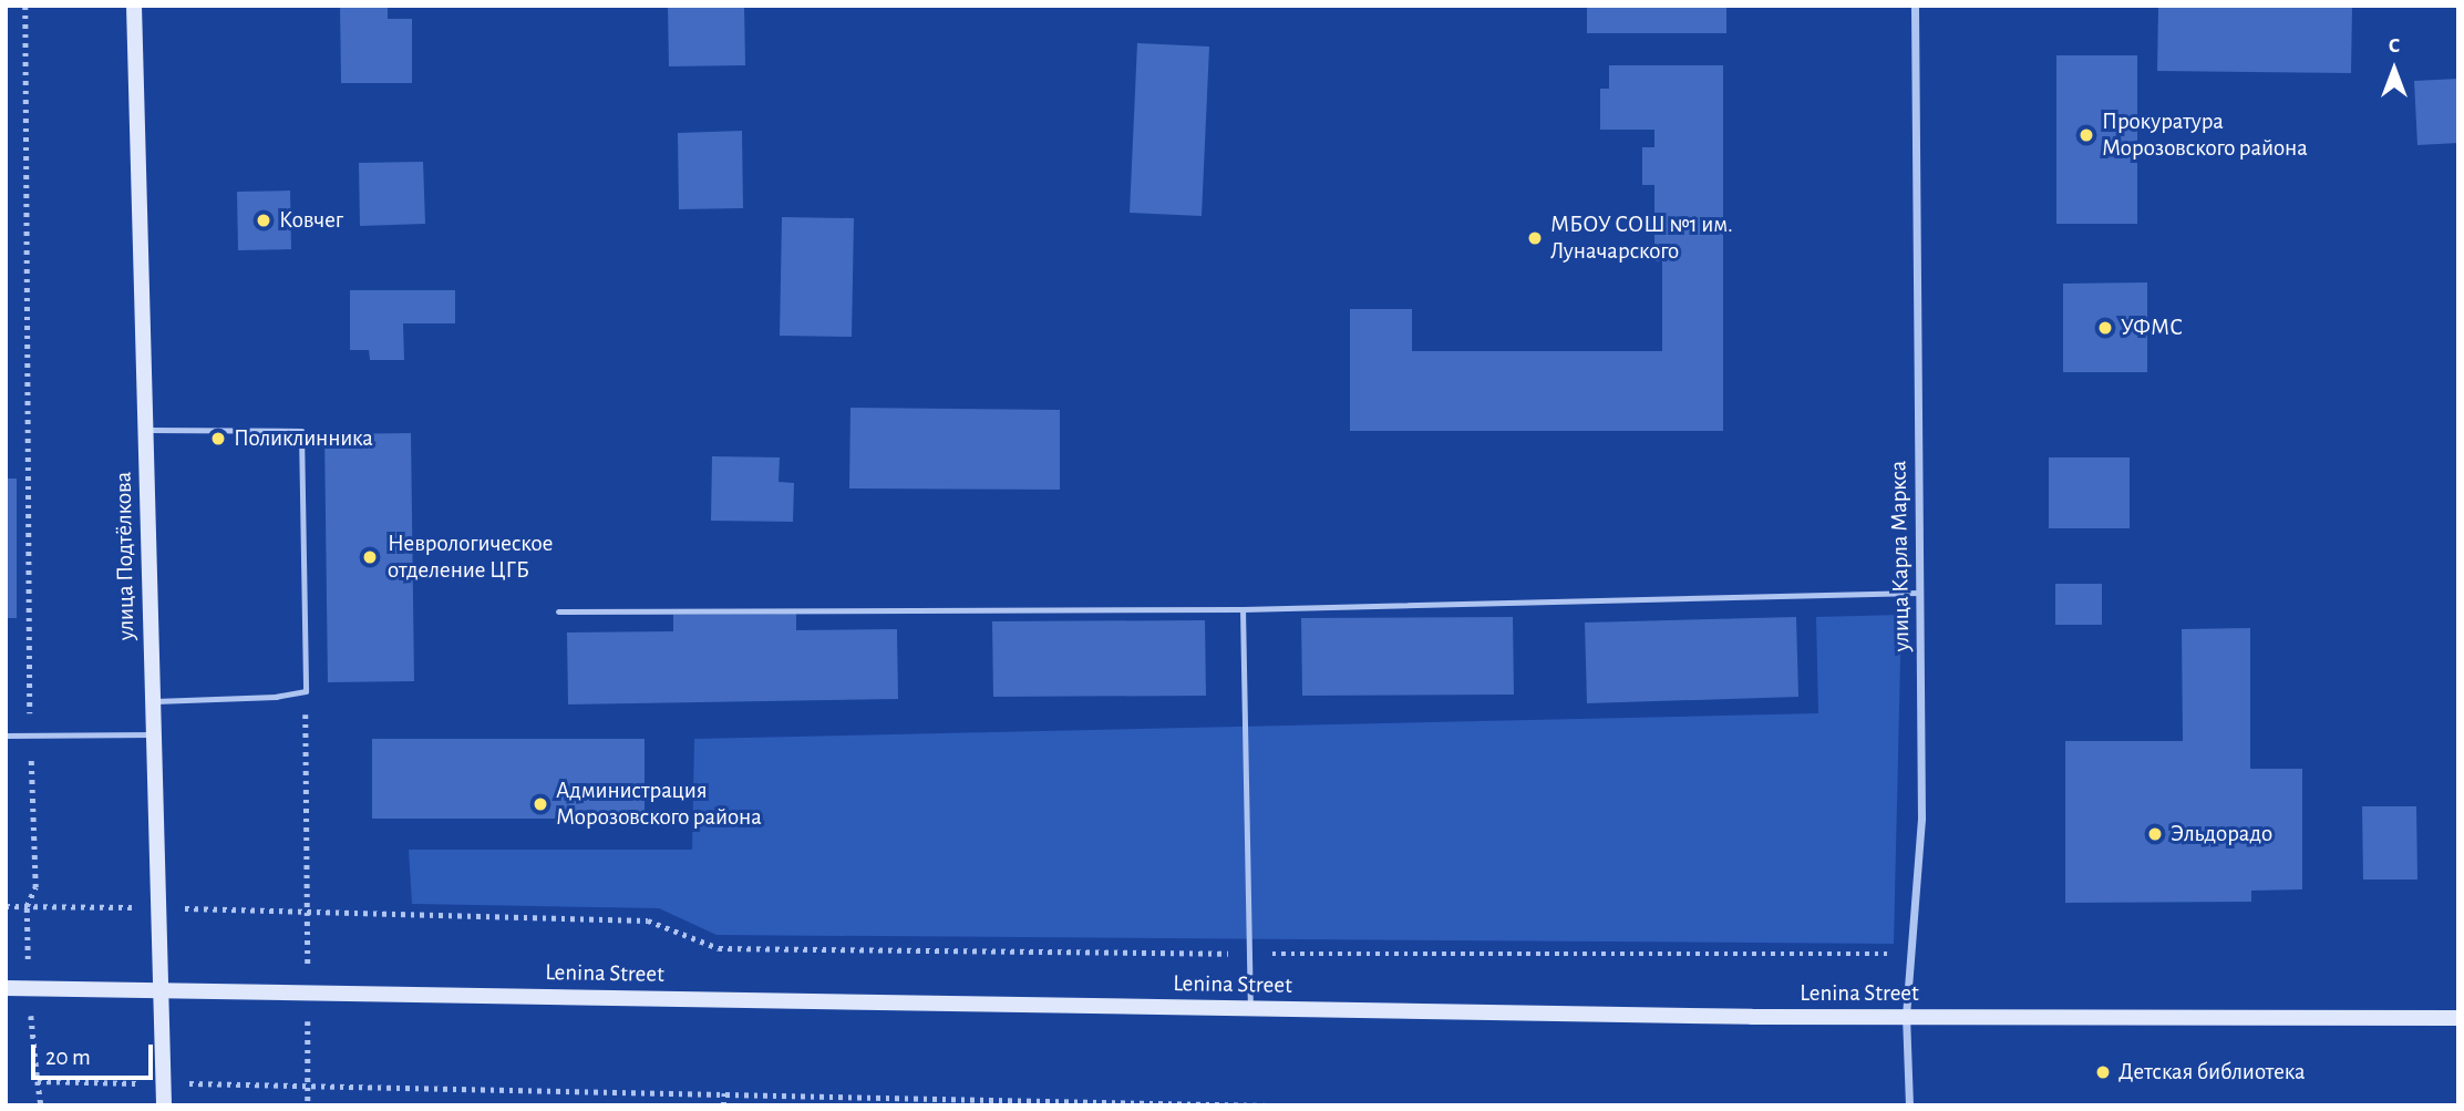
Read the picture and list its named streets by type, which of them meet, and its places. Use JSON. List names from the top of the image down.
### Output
{
  "streets": {
    "street": ["улица Подтёлкова", "улица Карла Маркса", "Lenina Street"]
  },
  "crossings": [
    ["улица Подтёлкова", "Lenina Street"],
    ["улица Карла Маркса", "Lenina Street"]
  ],
  "places": [
    "Прокуратура Морозовского района",
    "Ковчег",
    "МБОУ СОШ №1 им. Луначарского",
    "УФМС",
    "Поликлинника",
    "Неврологическое отделение ЦГБ",
    "Администрация Морозовского района",
    "Эльдорадо",
    "Детская библиотека"
  ],
  "scale_bar": "20 m",
  "north": "top"
}
